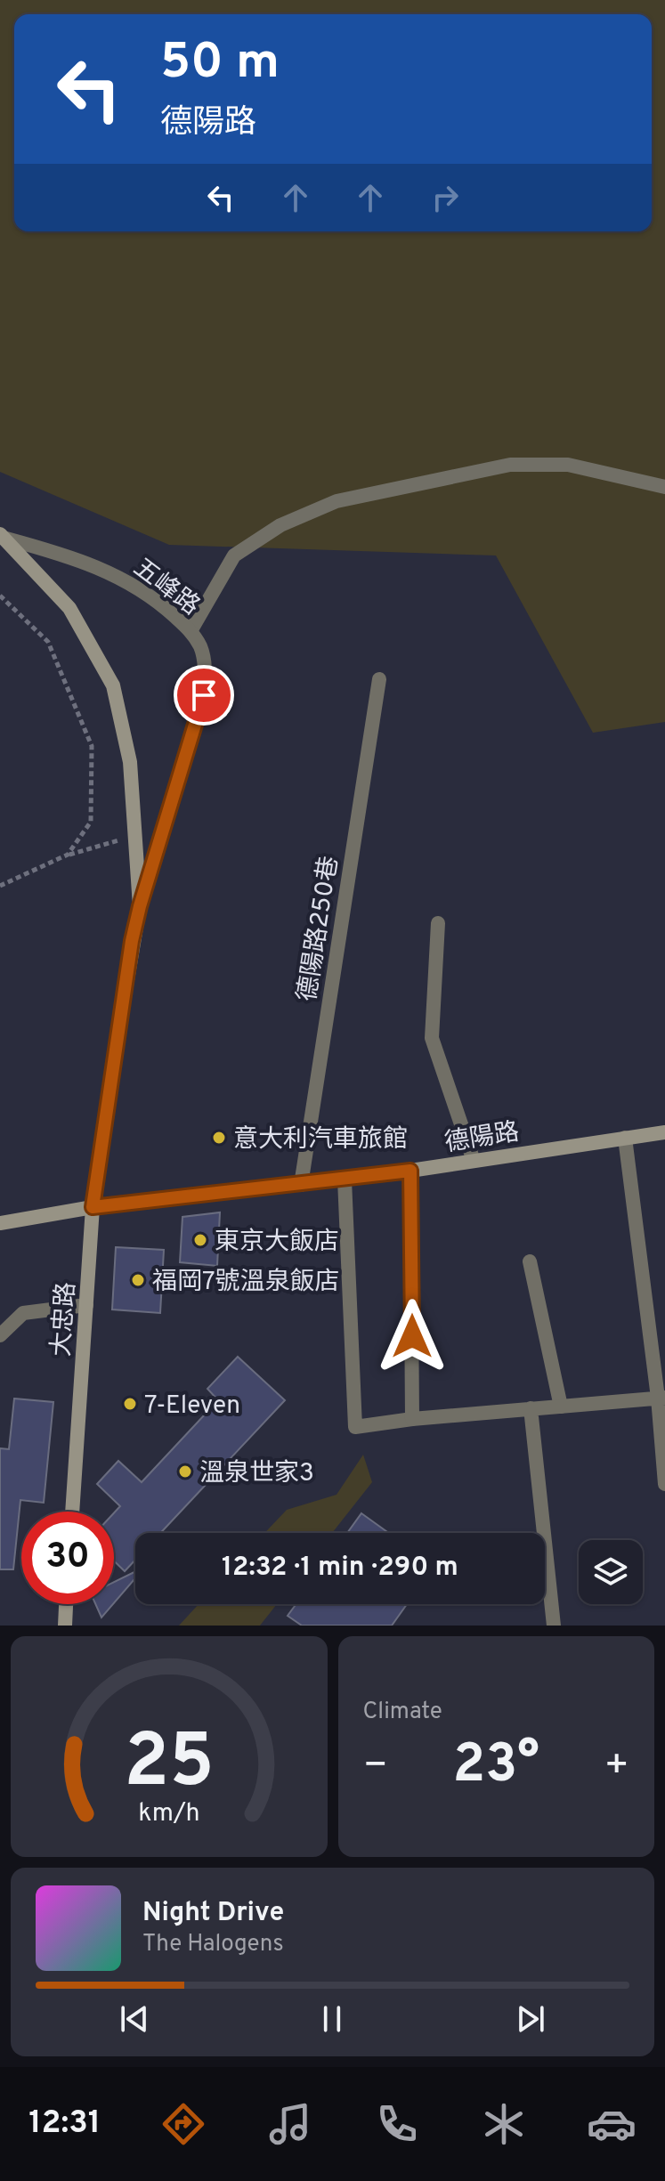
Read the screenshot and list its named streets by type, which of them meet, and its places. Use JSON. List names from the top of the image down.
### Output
{
  "streets": {
    "street": [
      "五峰路",
      "德陽路250巷",
      "德陽路",
      "大忠路"
    ]
  },
  "crossings": [
    ["五峰路", "德陽路"],
    ["五峰路", "大忠路"],
    ["德陽路250巷", "德陽路"],
    ["德陽路", "大忠路"]
  ],
  "places": [
    "意大利汽車旅館",
    "東京大飯店",
    "福岡7號溫泉飯店",
    "7-Eleven",
    "溫泉世家3"
  ],
  "page": {
    "turn": ["50 m", "德陽路"],
    "limit": "30",
    "trip": "12:32 · 1 min · 290 m",
    "tile": "Climate",
    "heat": ["−", "23°", "+"],
    "song": ["Night Drive", "The Halogens"],
    "tabs": "12:31",
    "gauge": ["25", "km/h"]
  }
}
